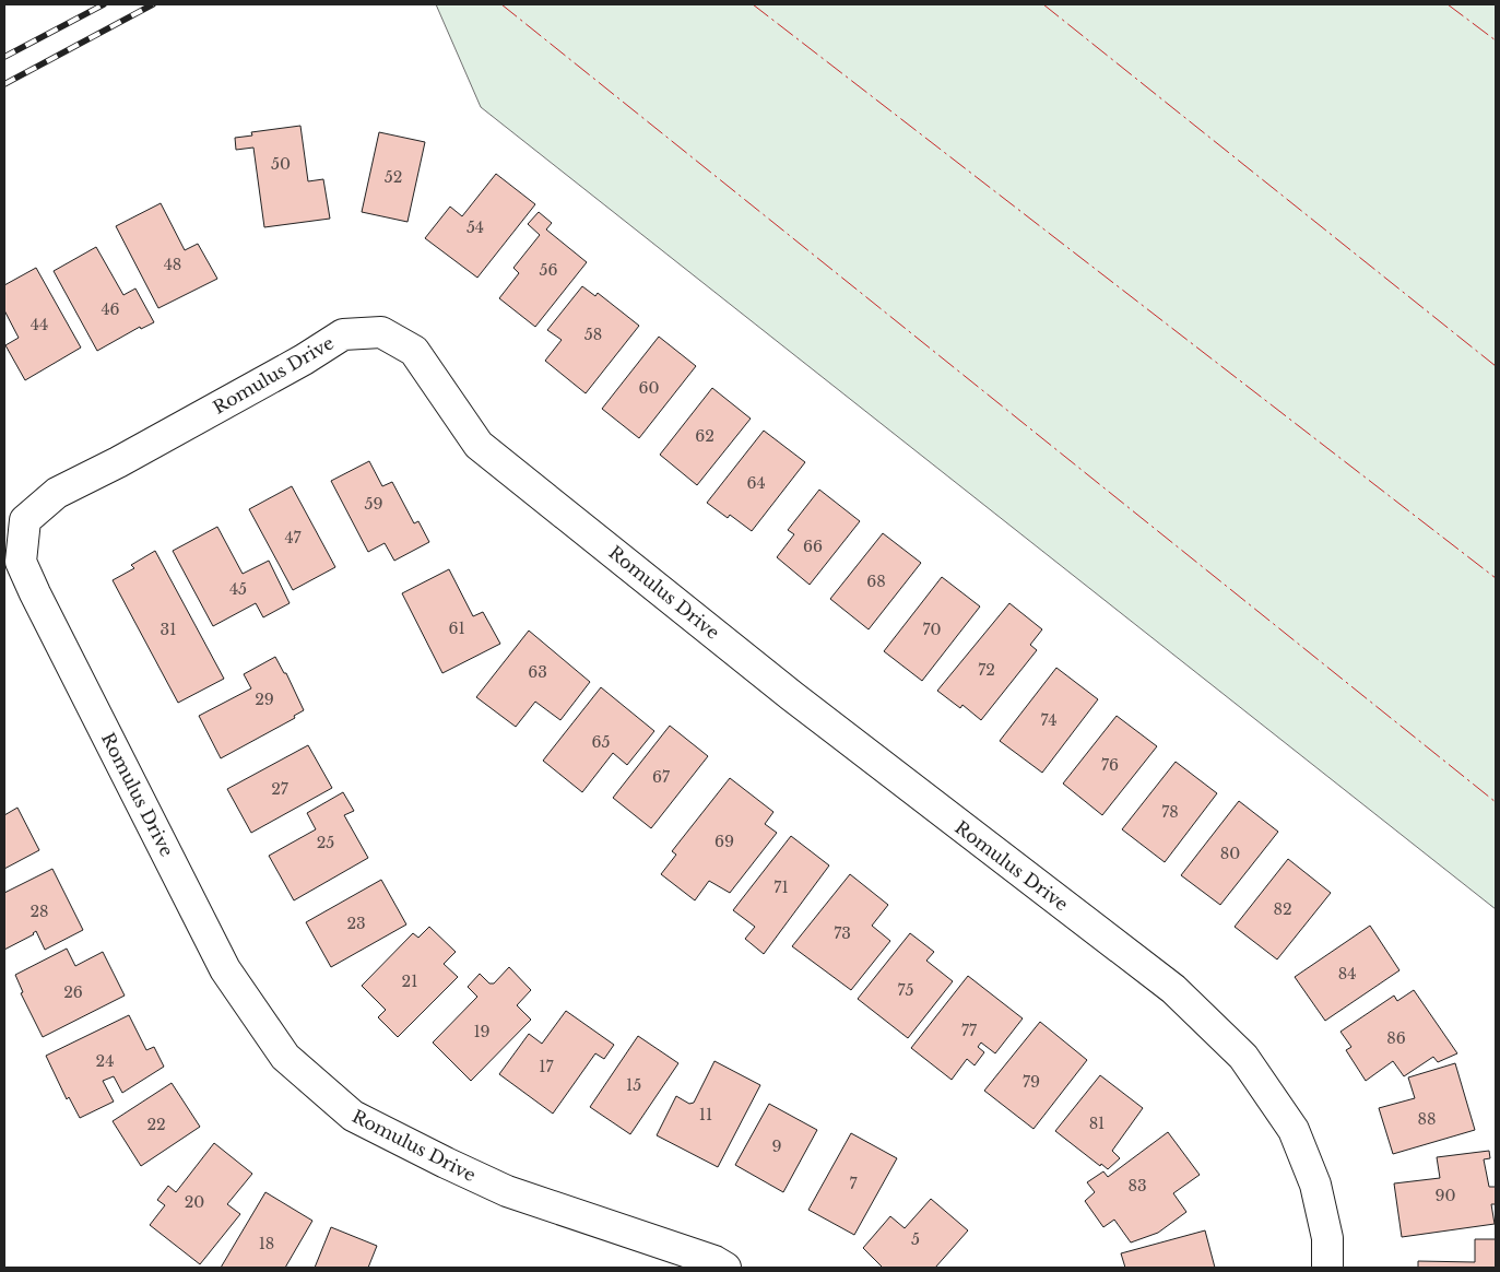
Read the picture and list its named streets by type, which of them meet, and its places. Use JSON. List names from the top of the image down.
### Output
{
  "streets": {
    "street": ["Romulus Drive"]
  },
  "house_numbers": [
    "50",
    "52",
    "54",
    "48",
    "56",
    "46",
    "44",
    "58",
    "60",
    "62",
    "64",
    "59",
    "47",
    "66",
    "68",
    "45",
    "61",
    "31",
    "70",
    "72",
    "63",
    "29",
    "74",
    "65",
    "76",
    "67",
    "27",
    "78",
    "69",
    "25",
    "80",
    "71",
    "82",
    "28",
    "23",
    "73",
    "84",
    "21",
    "75",
    "26",
    "77",
    "19",
    "86",
    "24",
    "17",
    "79",
    "15",
    "11",
    "88",
    "81",
    "22",
    "9",
    "7",
    "83",
    "90",
    "20",
    "5",
    "18"
  ]
}
